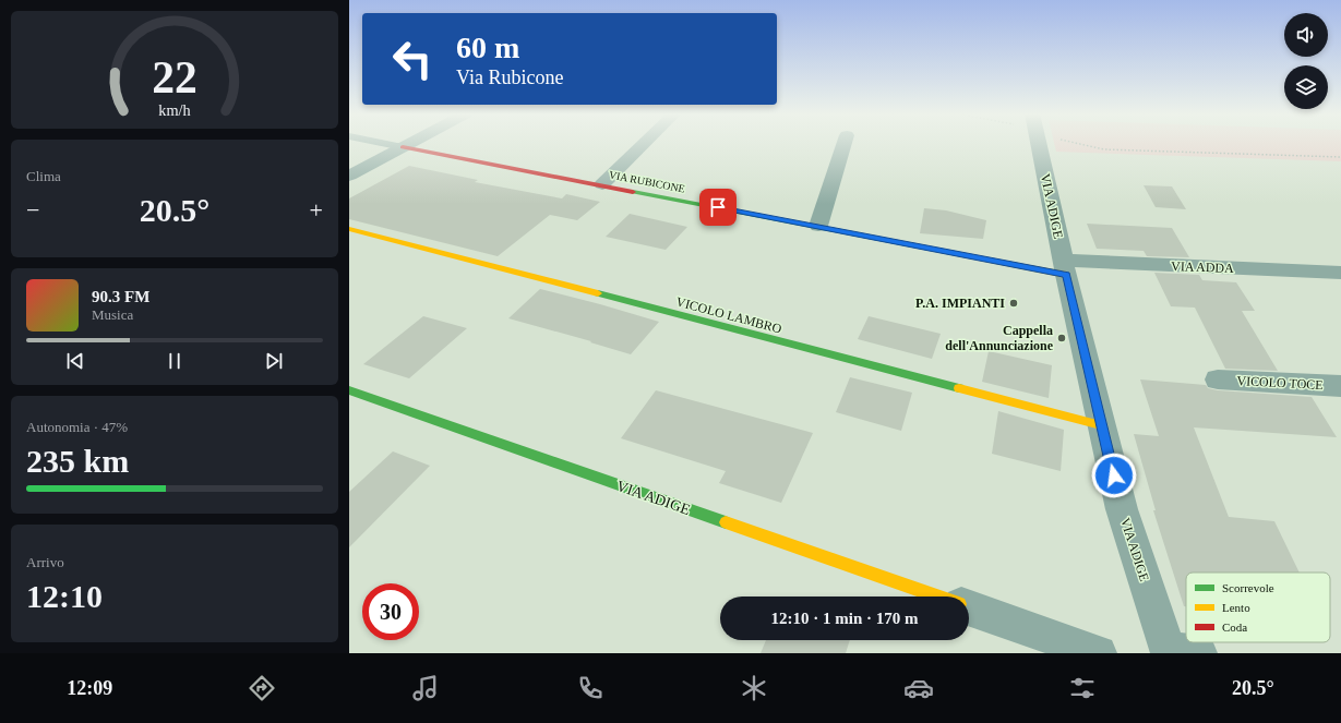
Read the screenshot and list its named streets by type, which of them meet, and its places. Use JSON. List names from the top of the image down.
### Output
{
  "streets": {
    "street": [
      "VIA RUBICONE",
      "VIA ADIGE",
      "VIA ADDA",
      "VICOLO LAMBRO",
      "VICOLO TOCE"
    ]
  },
  "crossings": [
    ["VIA RUBICONE", "VIA ADIGE"],
    ["VIA RUBICONE", "VIA ADDA"],
    ["VIA ADIGE", "VIA ADDA"],
    ["VIA ADIGE", "VICOLO LAMBRO"]
  ],
  "places": ["P.A. IMPIANTI", "Cappella dell'Annunciazione"],
  "legend": ["Scorrevole", "Lento", "Coda"],
  "page": {
    "turn": ["60 m", "Via Rubicone"],
    "tile": [
      "Clima",
      ["Autonomia · 47%", "235 km"],
      ["Arrivo", "12:10"]
    ],
    "heat": ["−", "20.5°", "+"],
    "song": ["90.3 FM", "Musica"],
    "limit": "30",
    "trip": "12:10 · 1 min · 170 m",
    "tabs": ["12:09", "20.5°"],
    "gauge": ["22", "km/h"]
  }
}
